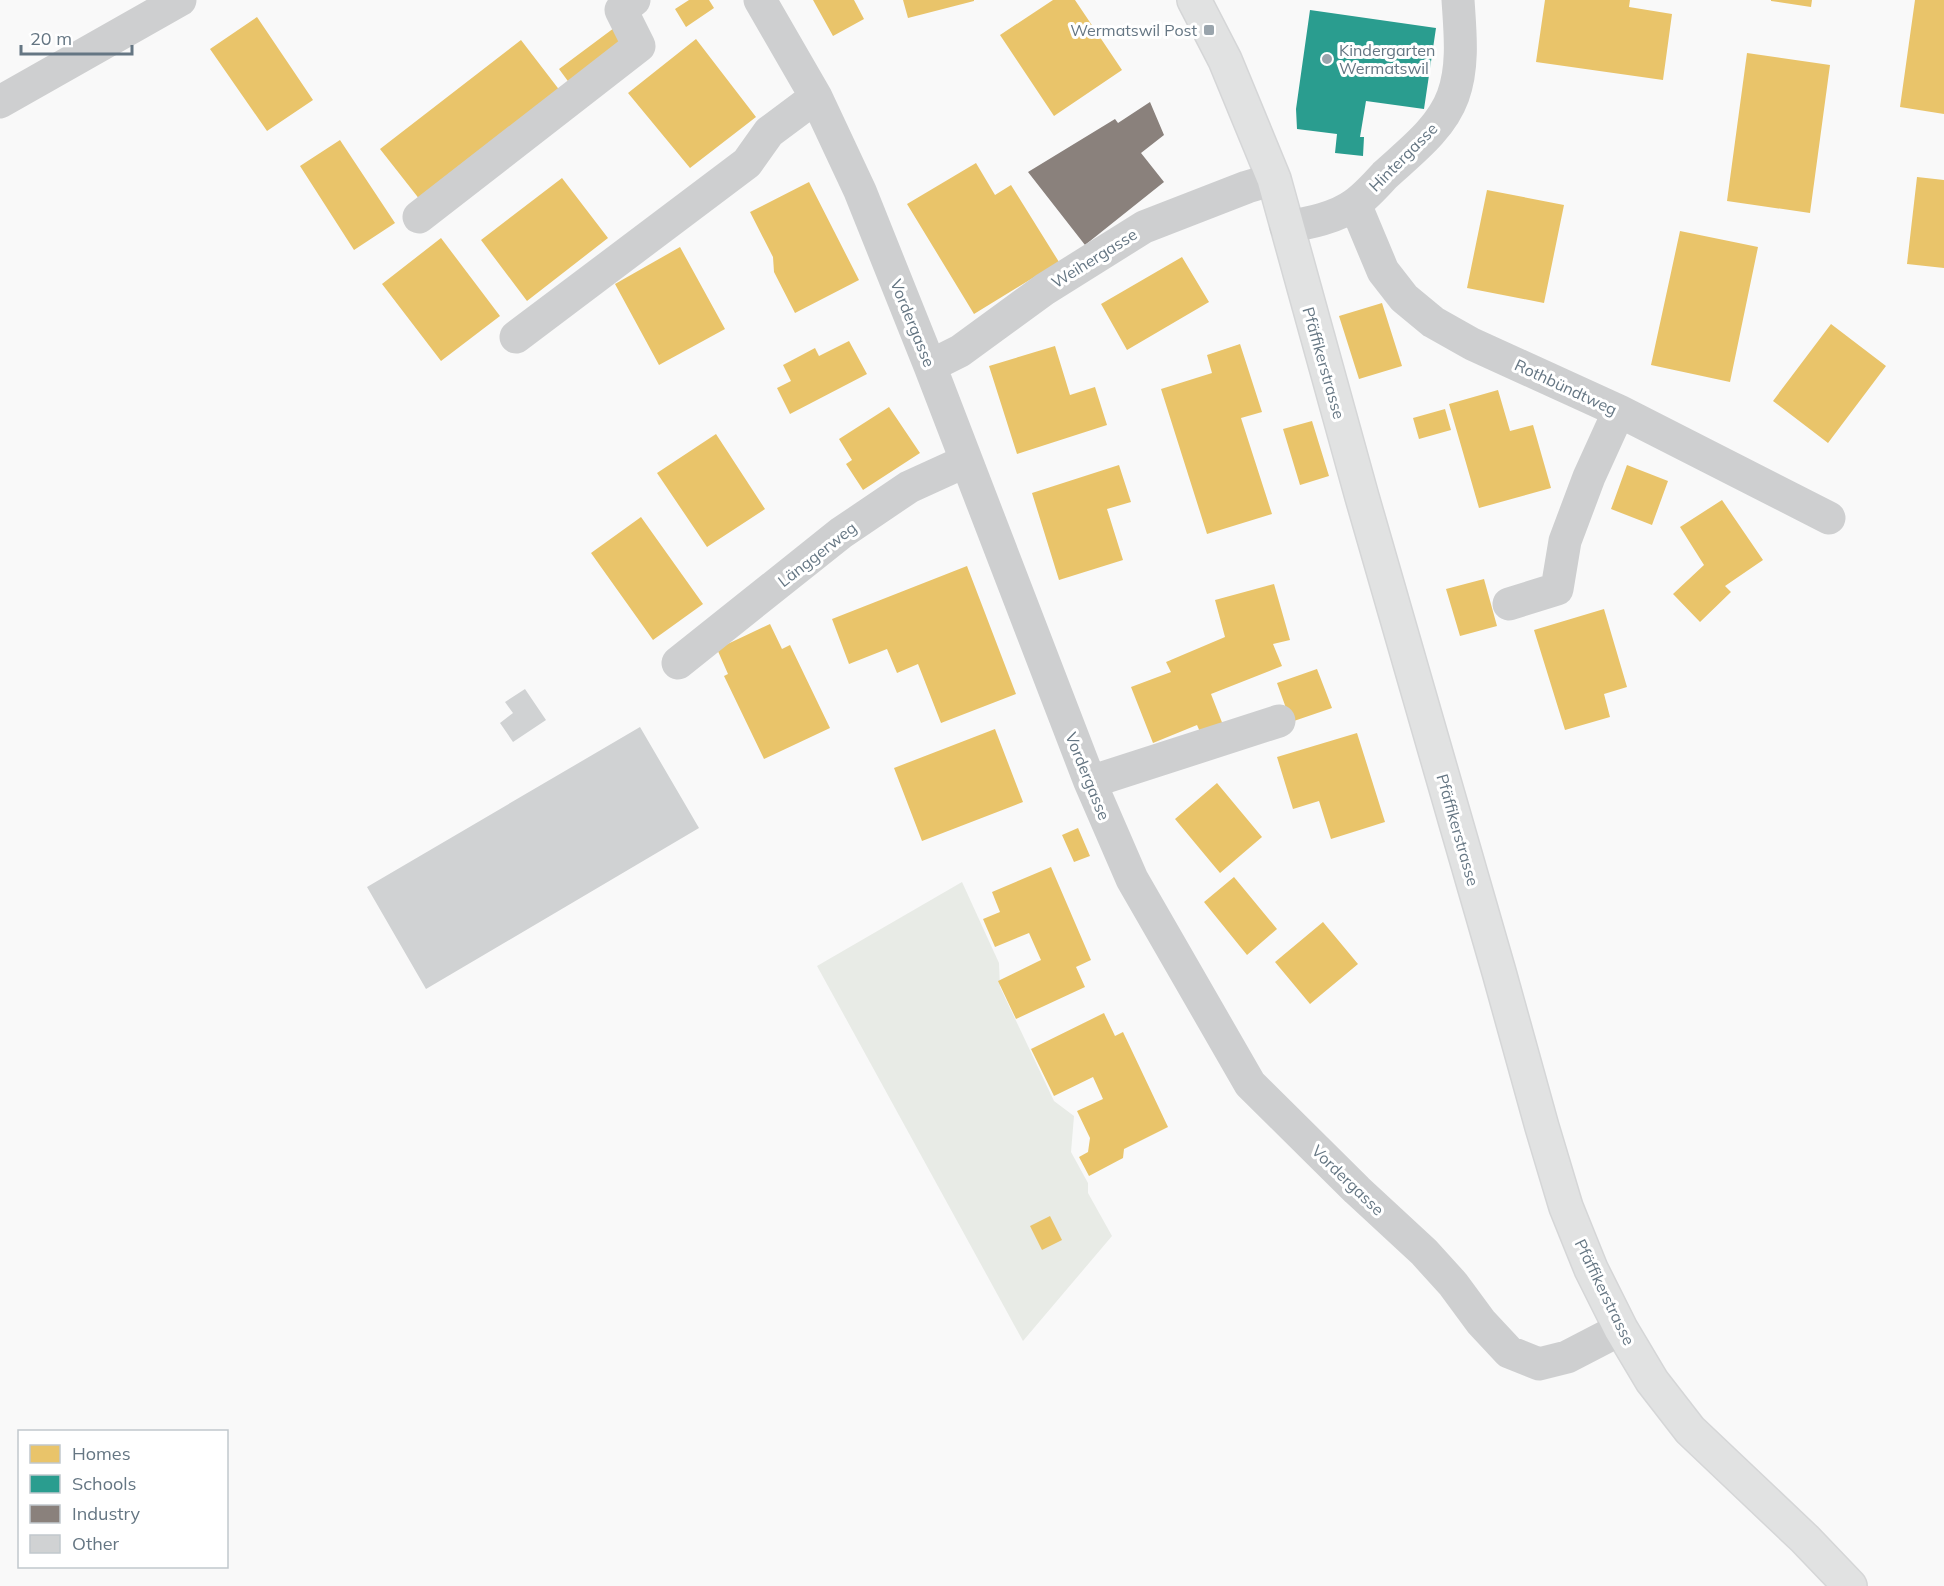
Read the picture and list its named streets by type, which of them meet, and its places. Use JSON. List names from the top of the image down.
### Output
{
  "streets": {
    "main road": ["Pfäffikerstrasse"],
    "street": [
      "Hintergasse",
      "Weihergasse",
      "Vordergasse",
      "Rothbündtweg",
      "Länggerweg"
    ]
  },
  "crossings": [
    ["Hintergasse", "Pfäffikerstrasse"],
    ["Hintergasse", "Rothbündtweg"],
    ["Weihergasse", "Vordergasse"],
    ["Weihergasse", "Pfäffikerstrasse"],
    ["Vordergasse", "Pfäffikerstrasse"],
    ["Vordergasse", "Länggerweg"]
  ],
  "places": {
    "transit": ["Wermatswil Post"],
    "other": ["Kindergarten Wermatswil"]
  },
  "legend": [
    "Homes",
    "Schools",
    "Industry",
    "Other"
  ],
  "scale_bar": "20 m"
}
